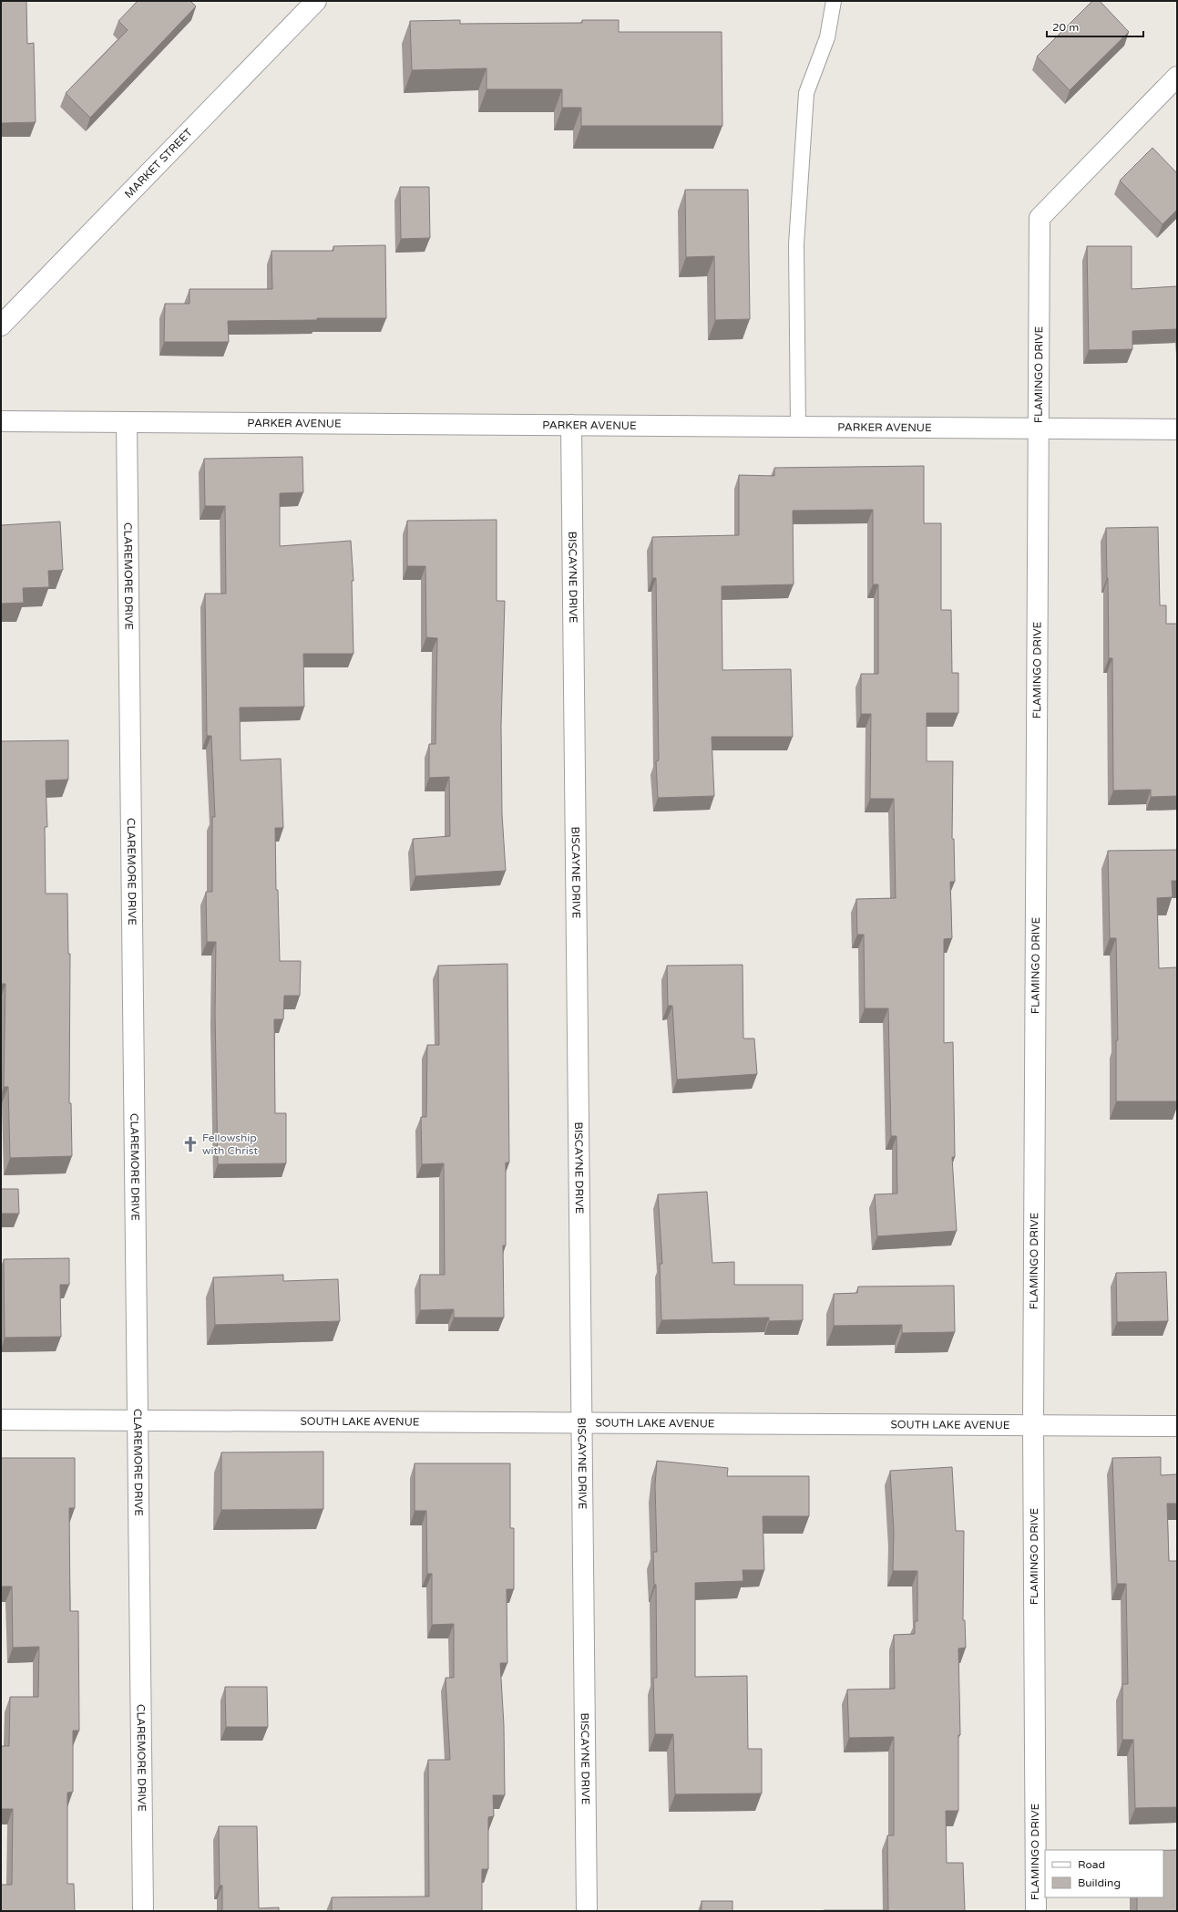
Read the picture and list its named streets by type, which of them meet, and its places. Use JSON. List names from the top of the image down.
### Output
{
  "streets": {
    "street": [
      "MARKET STREET",
      "FLAMINGO DRIVE",
      "PARKER AVENUE",
      "CLAREMORE DRIVE",
      "BISCAYNE DRIVE",
      "SOUTH LAKE AVENUE"
    ]
  },
  "crossings": [
    ["FLAMINGO DRIVE", "PARKER AVENUE"],
    ["FLAMINGO DRIVE", "SOUTH LAKE AVENUE"],
    ["PARKER AVENUE", "CLAREMORE DRIVE"],
    ["PARKER AVENUE", "BISCAYNE DRIVE"],
    ["CLAREMORE DRIVE", "SOUTH LAKE AVENUE"],
    ["BISCAYNE DRIVE", "SOUTH LAKE AVENUE"]
  ],
  "places": {
    "church": ["Fellowship with Christ"]
  },
  "legend": ["Road", "Building"],
  "scale_bar": "20 m"
}
